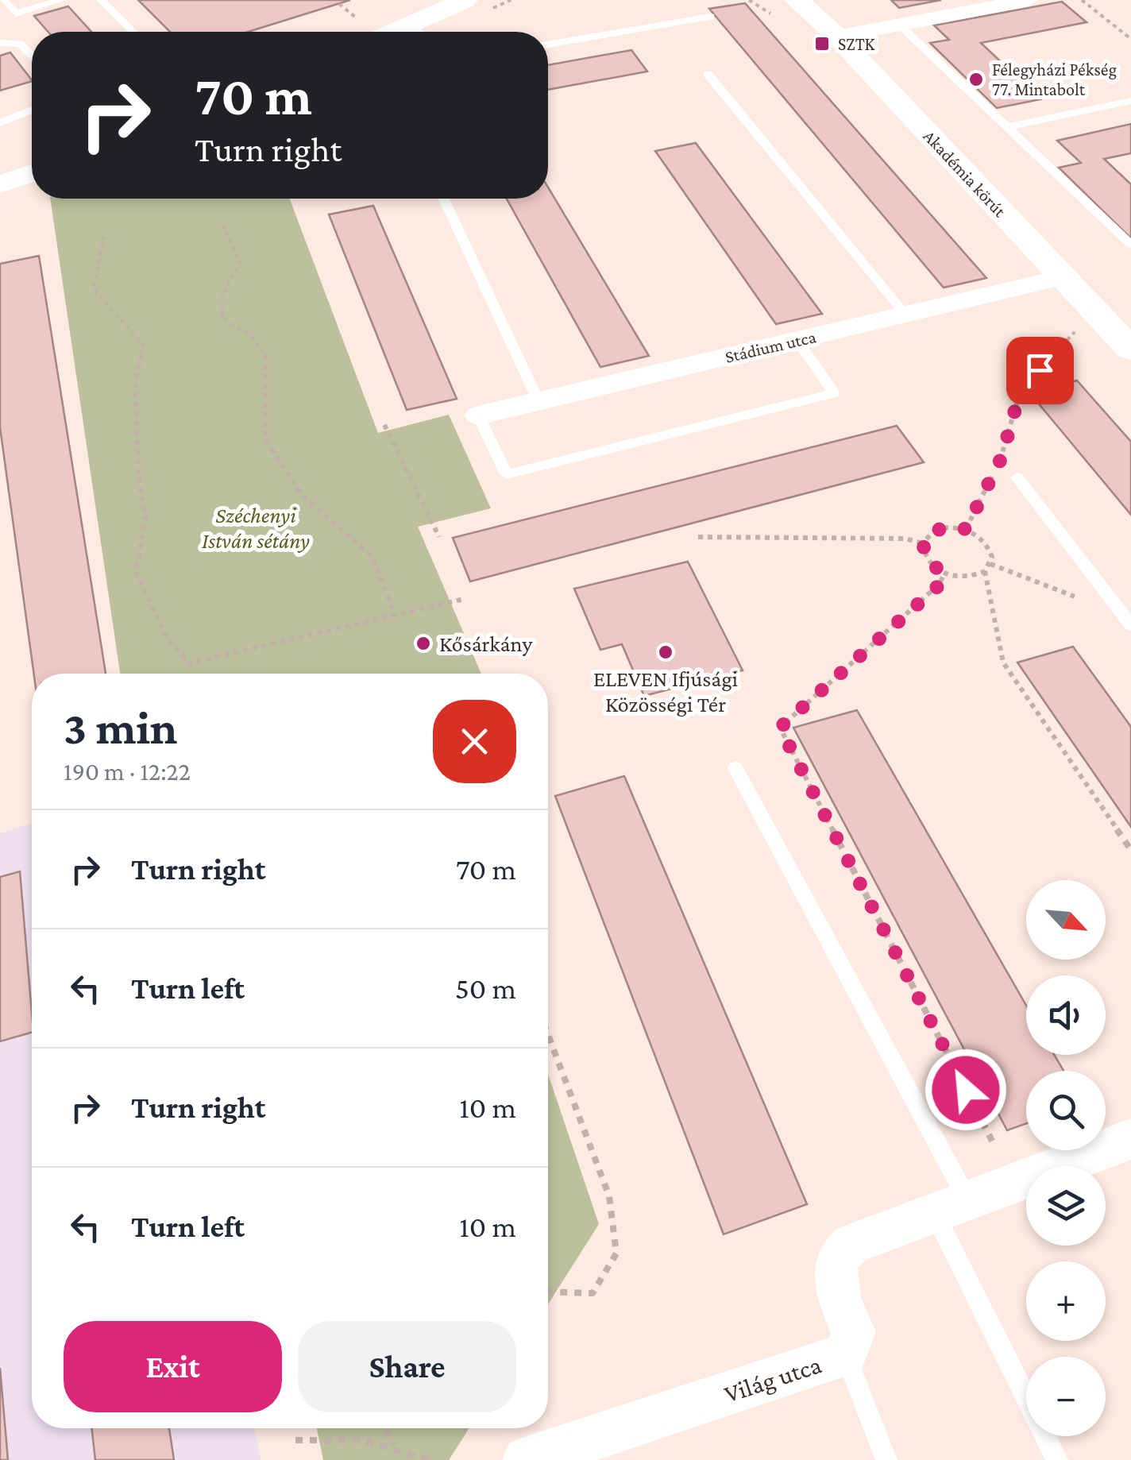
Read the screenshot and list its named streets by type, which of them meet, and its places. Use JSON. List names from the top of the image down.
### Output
{
  "streets": {
    "street": ["Akadémia körút", "Stádium utca", "Világ utca"]
  },
  "crossings": [
    ["Akadémia körút", "Stádium utca"]
  ],
  "parks": ["Széchenyi István sétány"],
  "places": {
    "transit": ["SZTK"],
    "other": ["Félegyházi Pékség 77. Mintabolt", "Kősárkány", "ELEVEN Ifjúsági Közösségi Tér"]
  },
  "north": "bottom right",
  "page": {
    "turn": ["70 m", "Turn right"],
    "heading": ["3 min", "190 m · 12:22"],
    "list": [
      {
        "name": "Turn right",
        "value": "70 m"
      },
      {
        "name": "Turn left",
        "value": "50 m"
      },
      {
        "name": "Turn right",
        "value": "10 m"
      },
      {
        "name": "Turn left",
        "value": "10 m"
      }
    ],
    "map_buttons": ["+", "−"],
    "buttons": ["Exit", "Share"]
  }
}
